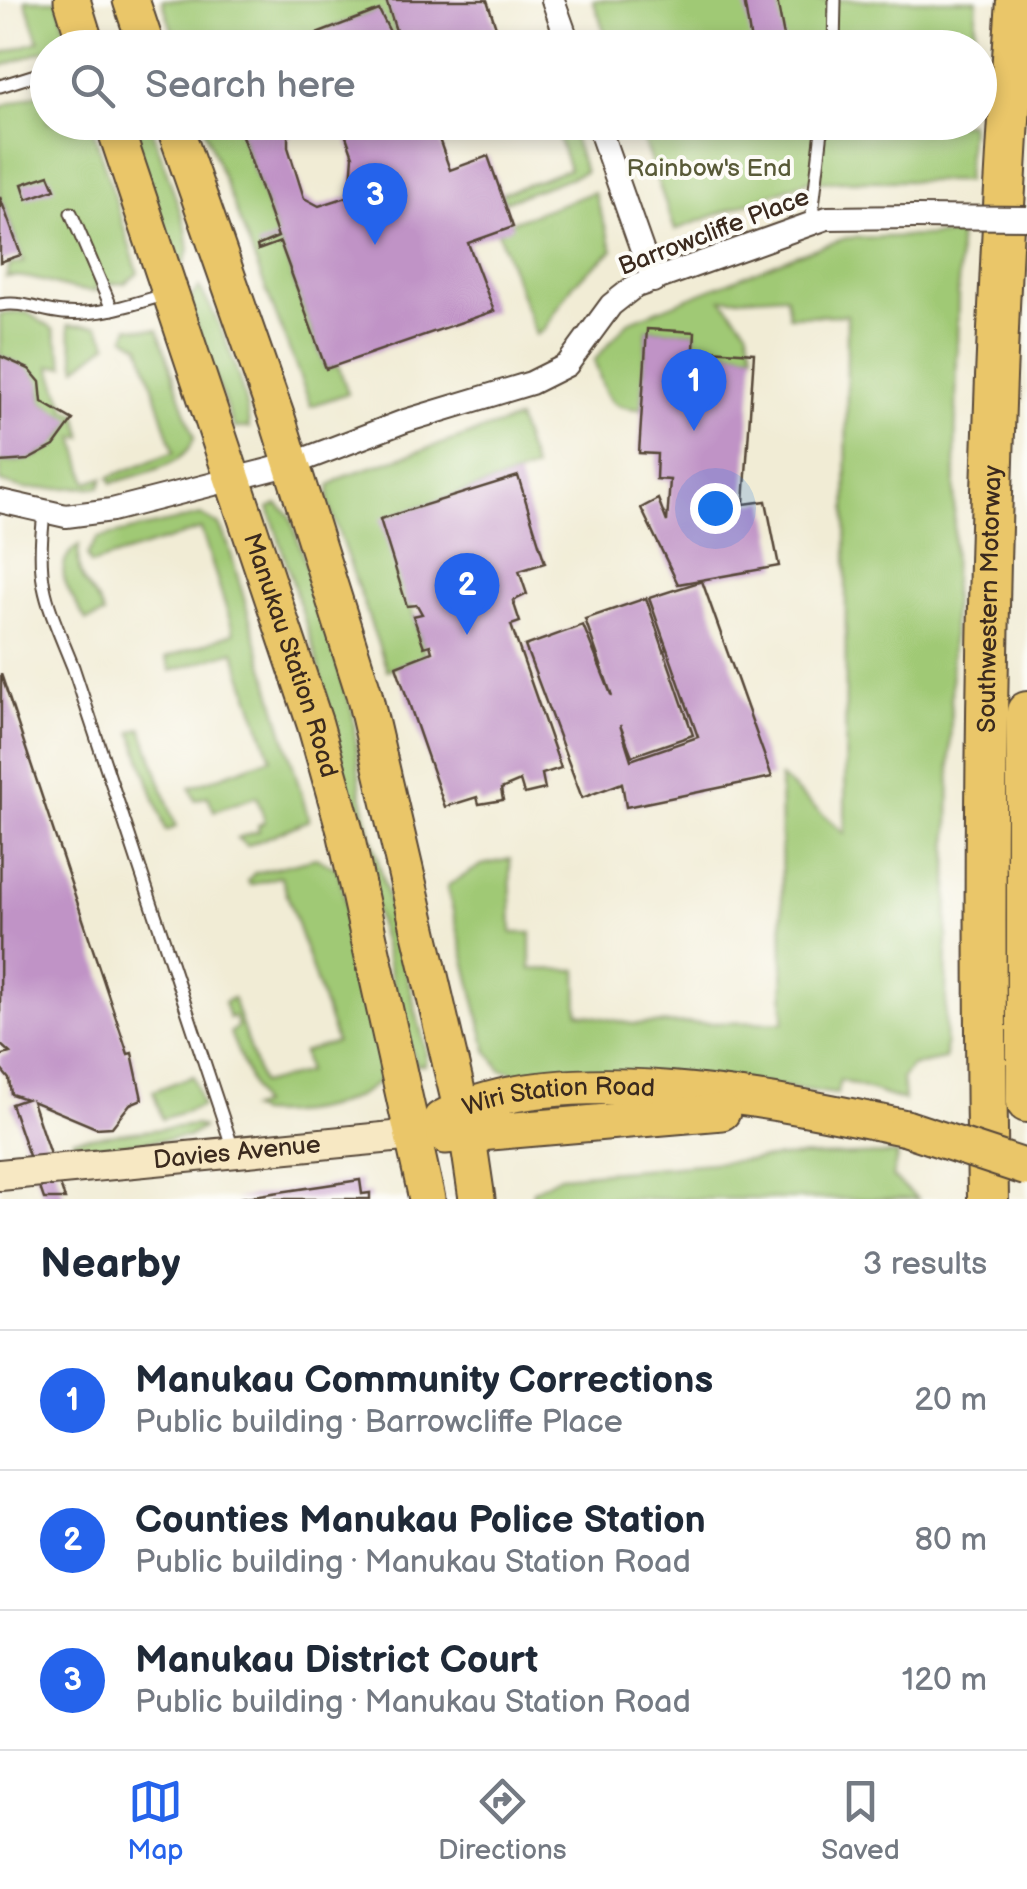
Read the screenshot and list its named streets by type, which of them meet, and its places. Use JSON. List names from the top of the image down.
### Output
{
  "streets": {
    "highway": ["Southwestern Motorway"],
    "main road": ["Manukau Station Road", "Wiri Station Road", "Davies Avenue"],
    "street": ["Barrowcliffe Place"]
  },
  "crossings": [
    ["Barrowcliffe Place", "Manukau Station Road"],
    ["Manukau Station Road", "Wiri Station Road"],
    ["Manukau Station Road", "Davies Avenue"],
    ["Wiri Station Road", "Davies Avenue"]
  ],
  "parks": ["Rainbow's End"],
  "page": {
    "search": "Search here",
    "pins": ["3", "1", "2"],
    "heading": ["Nearby", "3 results"],
    "list": [
      {
        "mark": "1",
        "name": "Manukau Community Corrections",
        "note": "Public building · Barrowcliffe Place",
        "value": "20 m"
      },
      {
        "mark": "2",
        "name": "Counties Manukau Police Station",
        "note": "Public building · Manukau Station Road",
        "value": "80 m"
      },
      {
        "mark": "3",
        "name": "Manukau District Court",
        "note": "Public building · Manukau Station Road",
        "value": "120 m"
      }
    ],
    "nav": ["Map", "Directions", "Saved"]
  }
}
